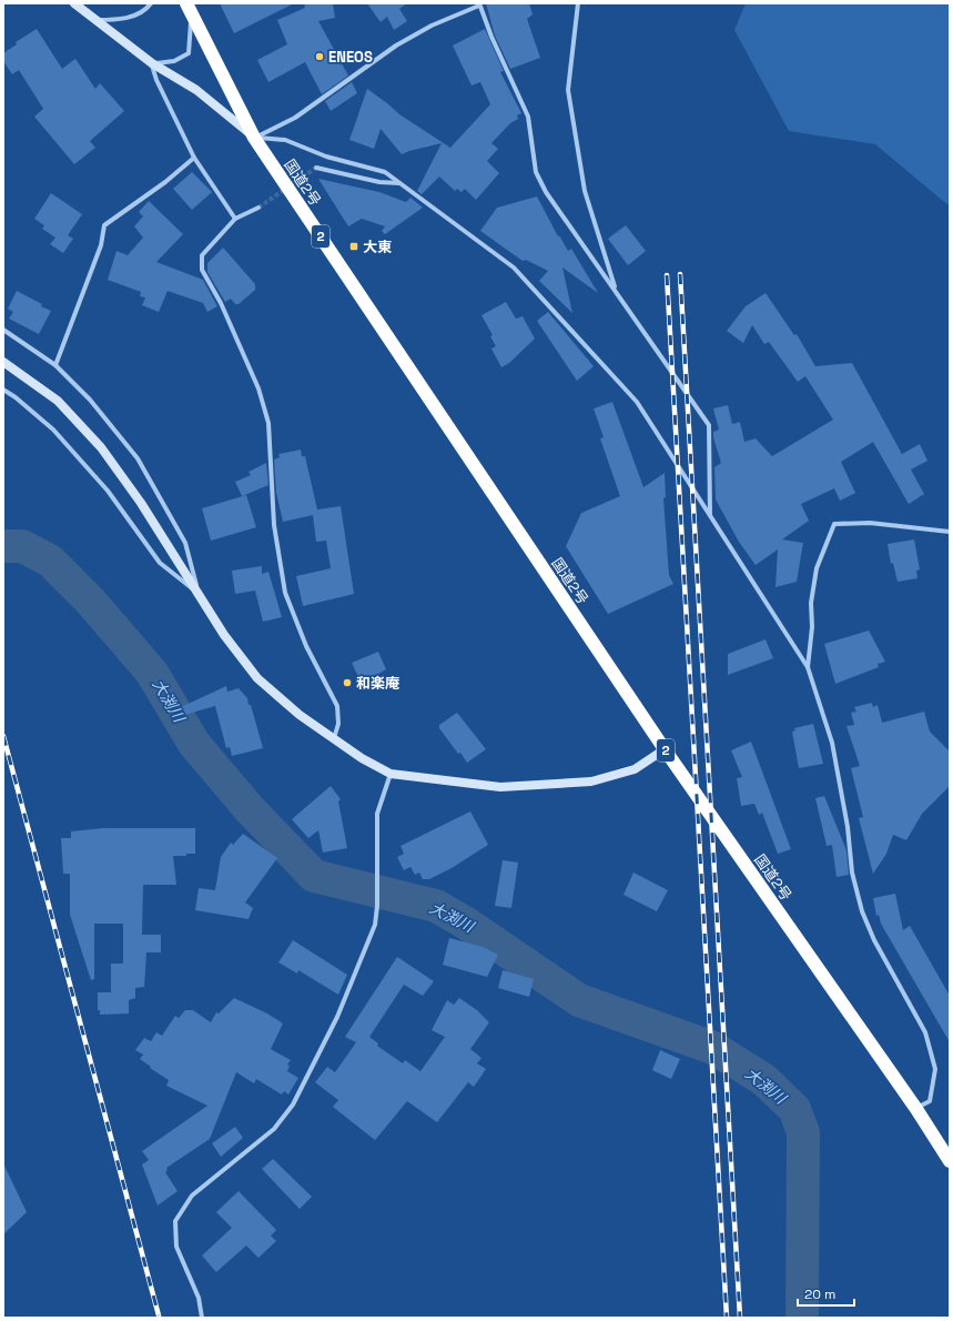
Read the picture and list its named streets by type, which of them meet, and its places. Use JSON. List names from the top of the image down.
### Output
{
  "streets": {
    "highway": ["国道2号", "2"]
  },
  "water": ["大渕川"],
  "places": {
    "other": ["ENEOS", "和楽庵"],
    "transit": ["大東"]
  },
  "scale_bar": "20 m"
}
